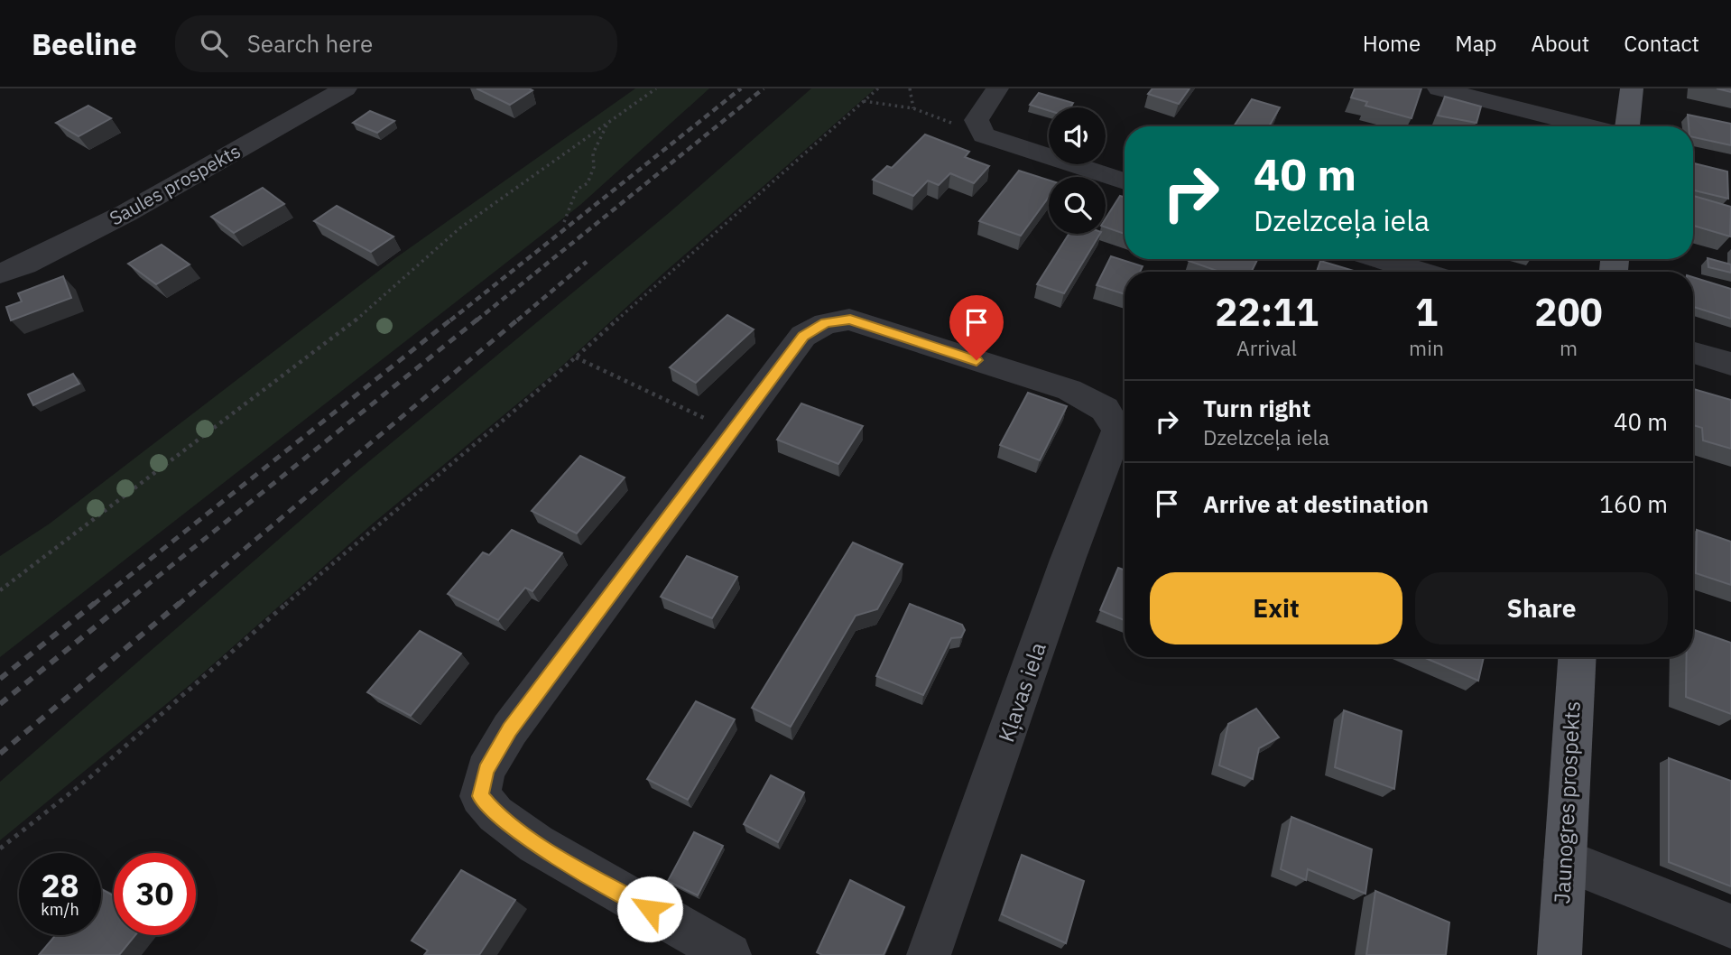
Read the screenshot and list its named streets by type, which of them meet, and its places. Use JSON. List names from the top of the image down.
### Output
{
  "streets": {
    "main road": ["Jaunogres prospekts"],
    "street": ["Saules prospekts", "Kļavas iela"]
  },
  "page": {
    "header": "Beeline",
    "search": "Search here",
    "nav": [
      "Home",
      "Map",
      "About",
      "Contact"
    ],
    "turn": ["40 m", "Dzelzceļa iela"],
    "eta": [
      "22:11",
      "Arrival",
      "1",
      "min",
      "200",
      "m"
    ],
    "list": [
      {
        "name": "Turn right",
        "note": "Dzelzceļa iela",
        "value": "40 m"
      },
      {
        "name": "Arrive at destination",
        "value": "160 m"
      }
    ],
    "buttons": ["Exit", "Share"],
    "speed": "28 km/h",
    "limit": "30"
  }
}
